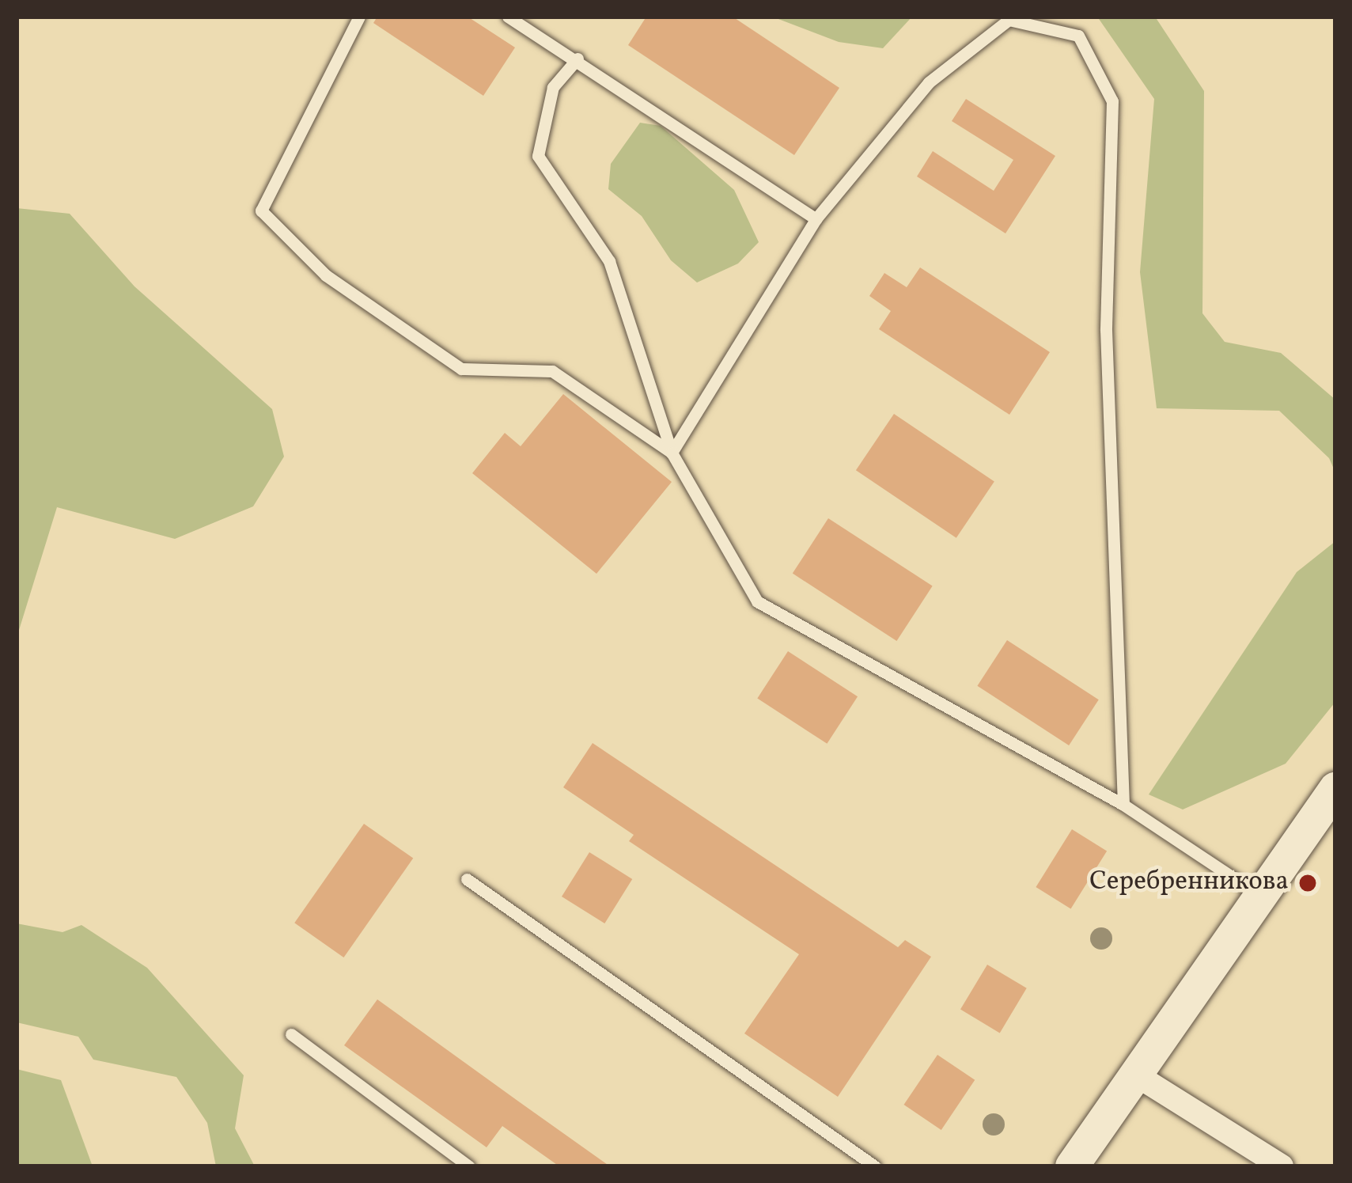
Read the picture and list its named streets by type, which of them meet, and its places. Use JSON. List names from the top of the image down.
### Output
{
  "places": ["Серебренникова"]
}
